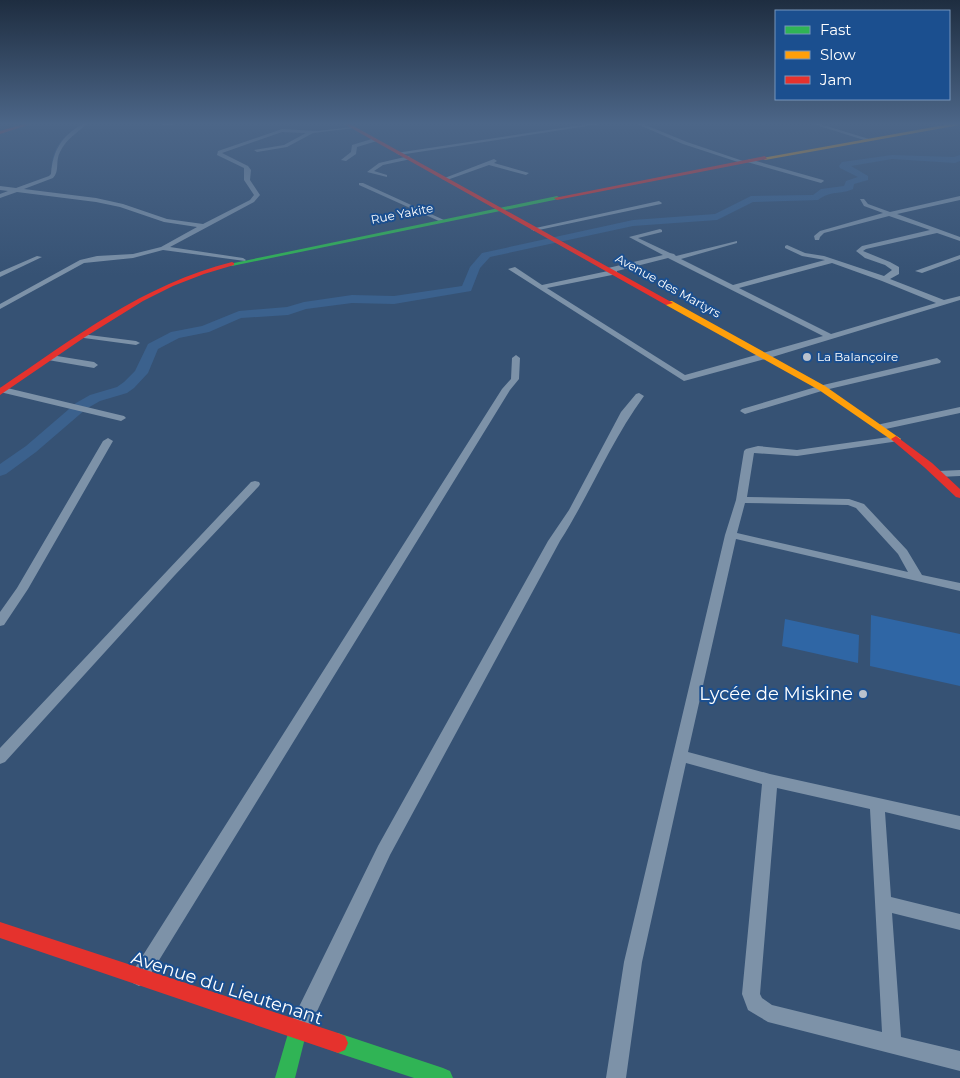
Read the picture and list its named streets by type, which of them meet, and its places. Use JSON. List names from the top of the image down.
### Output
{
  "streets": {
    "main road": ["Rue Yakite", "Avenue des Martyrs", "Avenue du Lieutenant"]
  },
  "crossings": [
    ["Rue Yakite", "Avenue des Martyrs"]
  ],
  "places": ["La Balançoire", "Lycée de Miskine"],
  "legend": ["Fast", "Slow", "Jam"]
}
